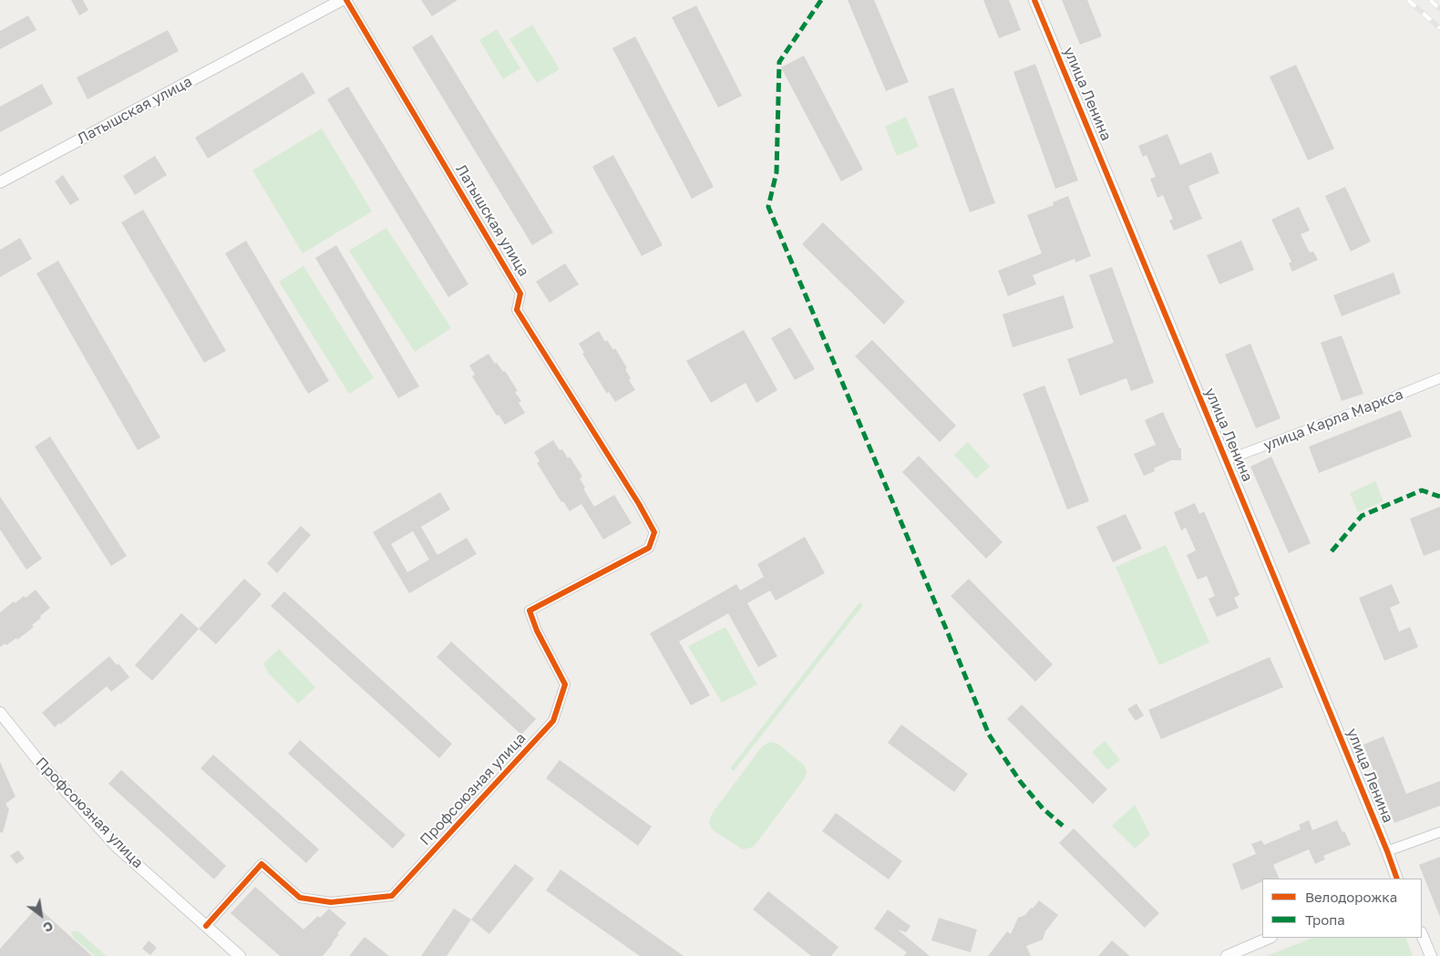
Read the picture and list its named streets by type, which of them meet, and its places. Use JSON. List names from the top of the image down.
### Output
{
  "streets": {
    "street": [
      "улица Ленина",
      "Латышская улица",
      "улица Карла Маркса",
      "Профсоюзная улица"
    ]
  },
  "crossings": [
    ["улица Ленина", "улица Карла Маркса"],
    ["Латышская улица", "Профсоюзная улица"]
  ],
  "legend": ["Велодорожка", "Тропа"],
  "north": "bottom right"
}
